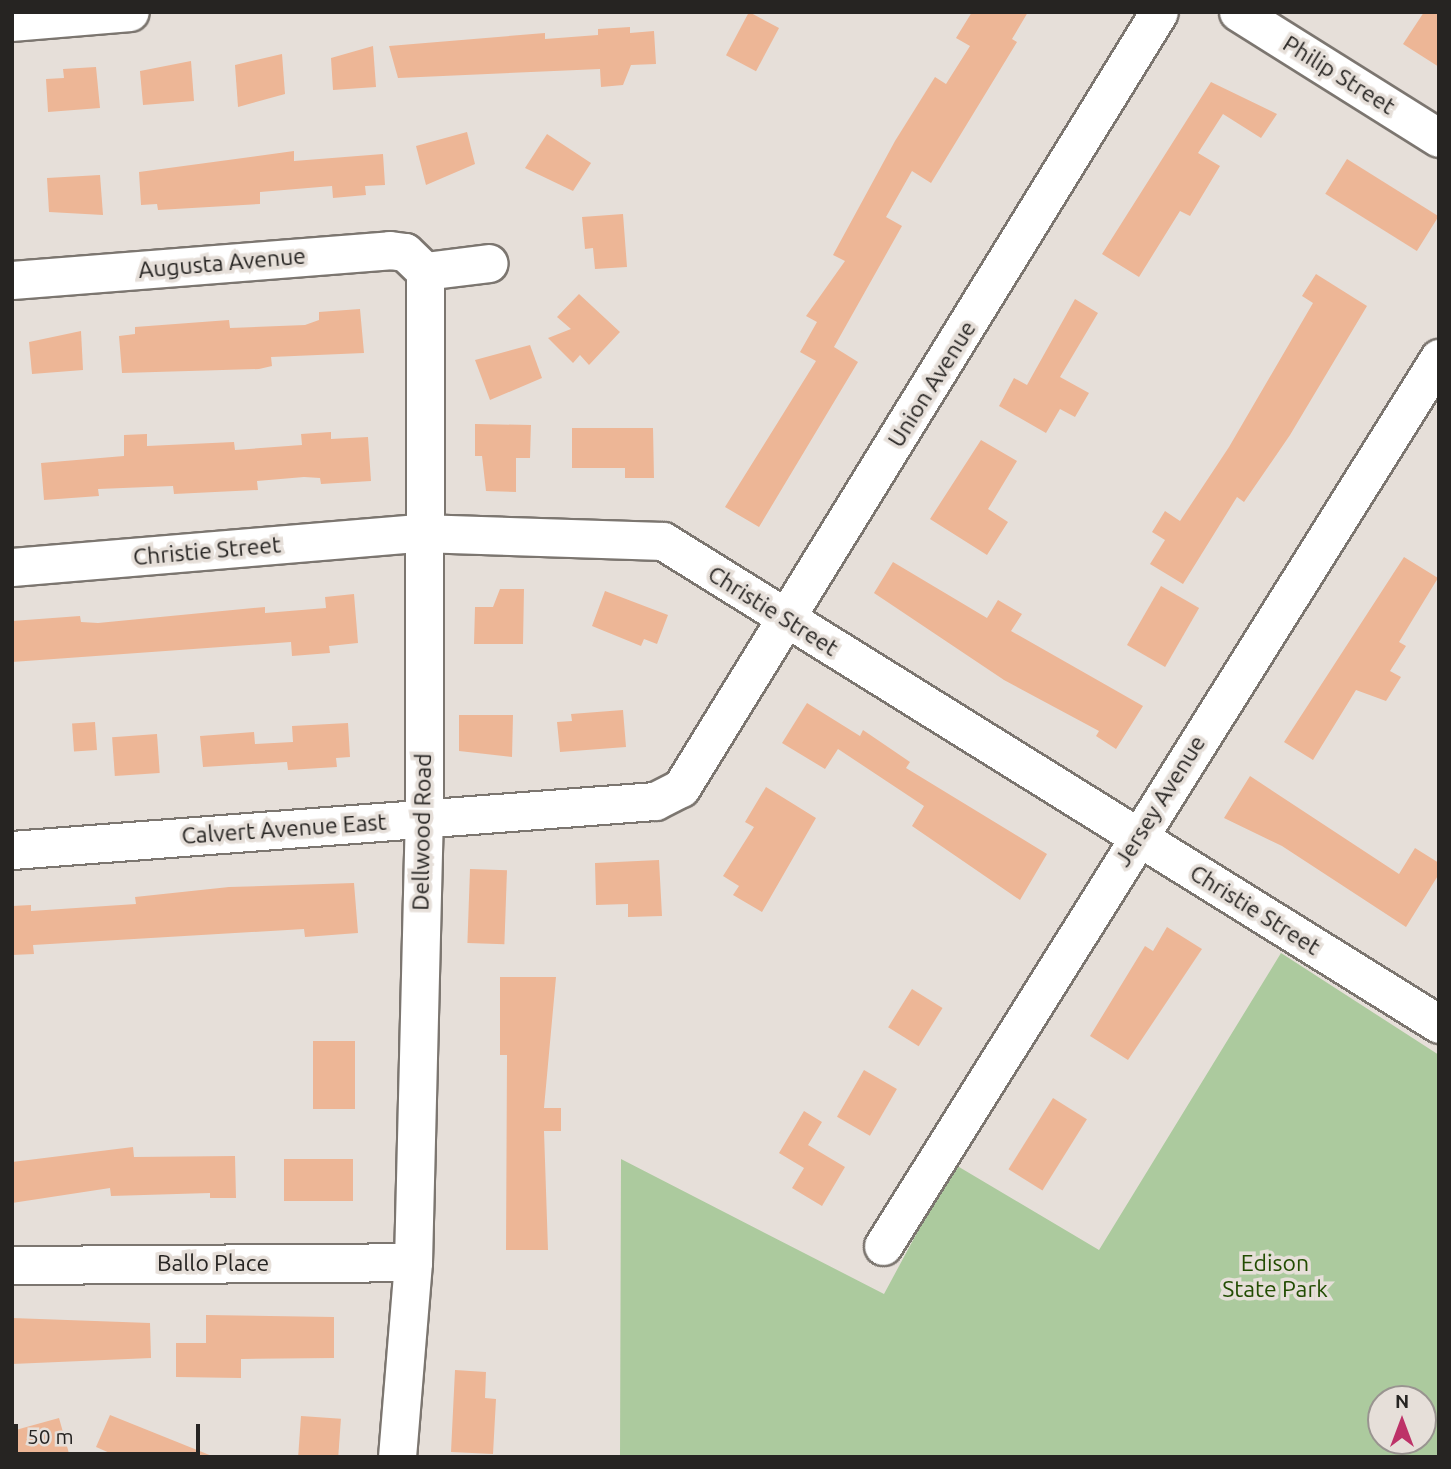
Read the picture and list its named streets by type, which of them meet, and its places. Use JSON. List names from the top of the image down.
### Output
{
  "streets": {
    "street": [
      "Philip Street",
      "Augusta Avenue",
      "Union Avenue",
      "Christie Street",
      "Jersey Avenue",
      "Calvert Avenue East",
      "Dellwood Road",
      "Ballo Place"
    ]
  },
  "crossings": [
    ["Augusta Avenue", "Dellwood Road"],
    ["Union Avenue", "Christie Street"],
    ["Union Avenue", "Calvert Avenue East"],
    ["Christie Street", "Jersey Avenue"],
    ["Christie Street", "Dellwood Road"],
    ["Calvert Avenue East", "Dellwood Road"],
    ["Dellwood Road", "Ballo Place"]
  ],
  "parks": ["Edison State Park"],
  "scale_bar": "50 m",
  "north": "top"
}
